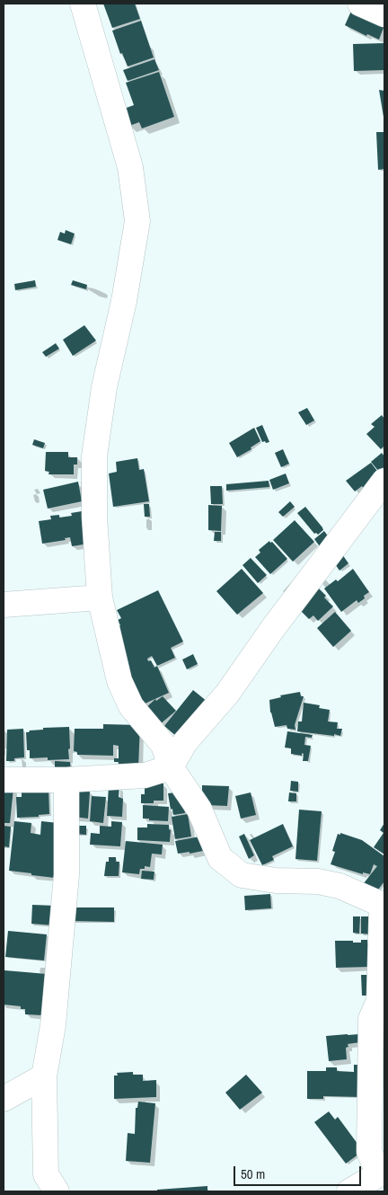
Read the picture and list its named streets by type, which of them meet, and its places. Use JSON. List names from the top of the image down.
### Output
{
  "scale_bar": "50 m"
}
